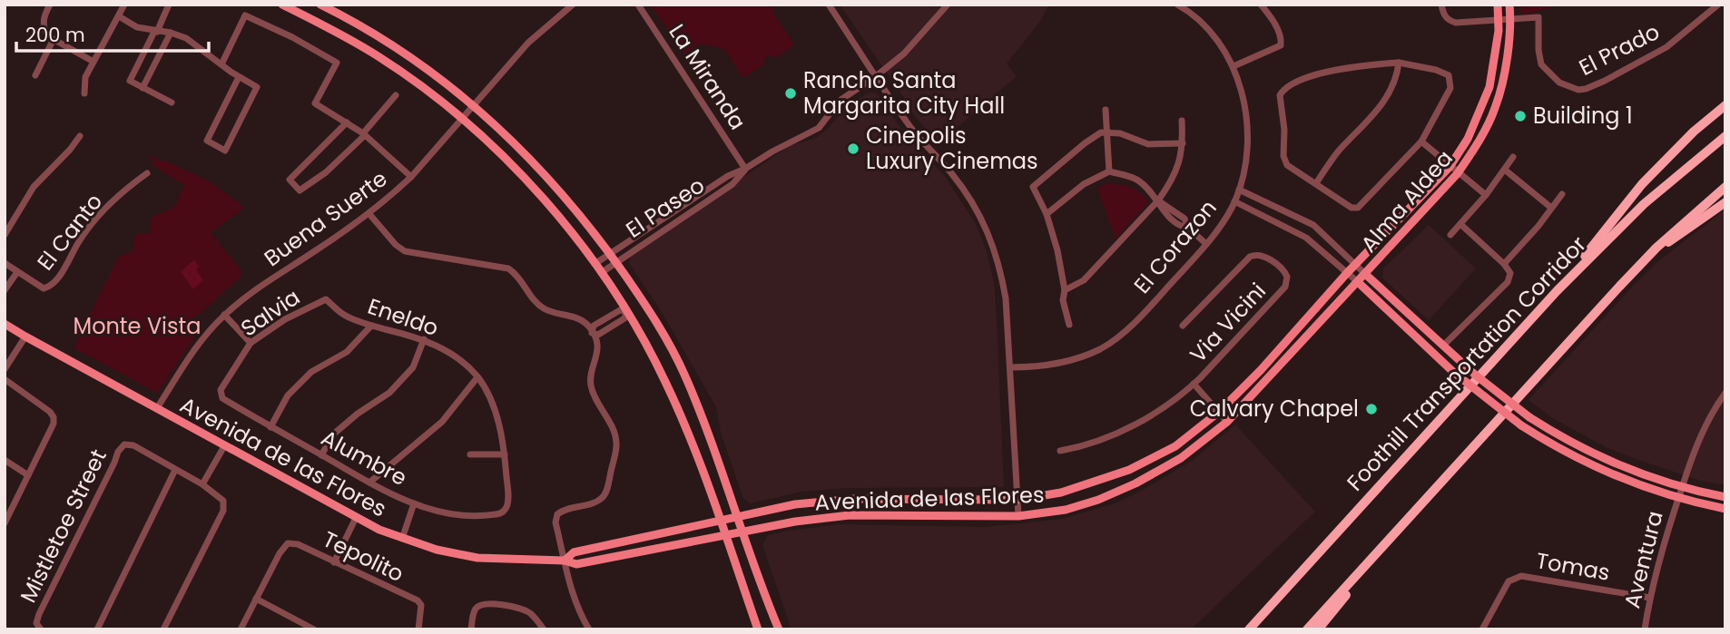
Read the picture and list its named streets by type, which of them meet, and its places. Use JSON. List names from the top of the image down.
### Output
{
  "streets": {
    "highway": ["Foothill Transportation Corridor"],
    "main road": ["Alma Aldea", "Avenida de las Flores"],
    "street": [
      "El Prado",
      "La Miranda",
      "El Paseo",
      "Buena Suerte",
      "El Canto",
      "El Corazon",
      "Salvia",
      "Eneldo",
      "Via Vicini",
      "Alumbre",
      "Mistletoe Street",
      "Tepolito",
      "Aventura",
      "Tomas"
    ]
  },
  "crossings": [
    ["El Prado", "Alma Aldea"],
    ["La Miranda", "El Paseo"],
    ["Alma Aldea", "Avenida de las Flores"],
    ["Buena Suerte", "Avenida de las Flores"],
    ["Salvia", "Eneldo"],
    ["Salvia", "Alumbre"],
    ["Eneldo", "Alumbre"],
    ["Aventura", "Tomas"]
  ],
  "parks": ["Monte Vista"],
  "places": [
    "Rancho Santa Margarita City Hall",
    "Building 1",
    "Cinepolis Luxury Cinemas",
    "Calvary Chapel"
  ],
  "scale_bar": "200 m"
}
